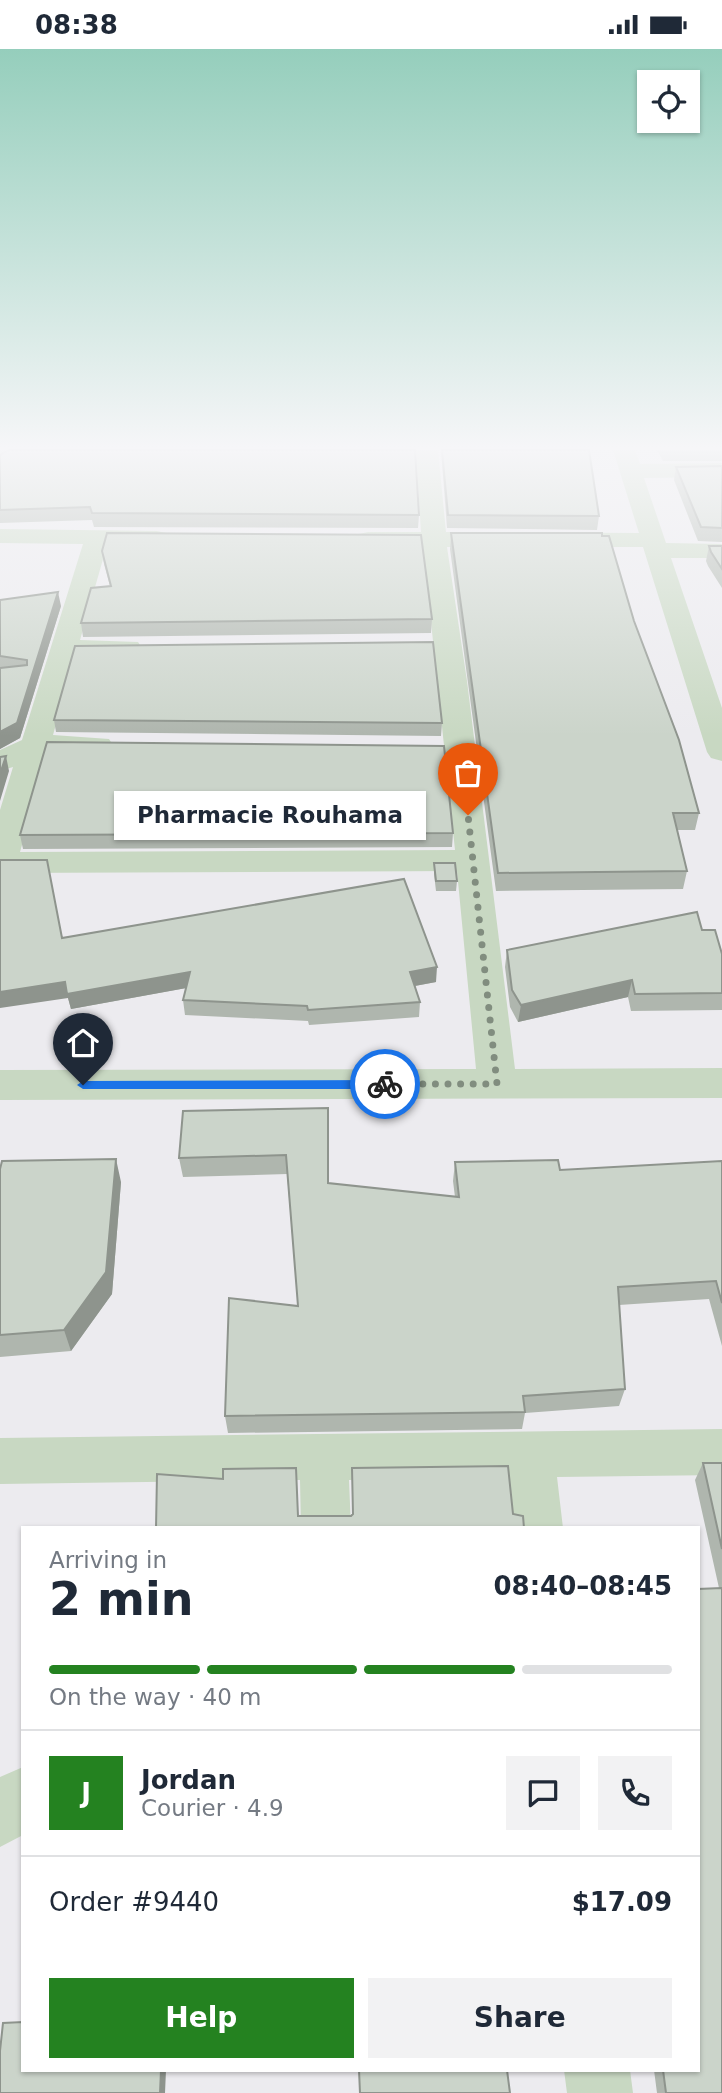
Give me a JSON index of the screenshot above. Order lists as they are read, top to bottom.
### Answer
{
  "places": ["Pharmacie Rouhama"],
  "page": {
    "status": "08:38",
    "bubble": "Pharmacie Rouhama",
    "heading": ["2 min", "Arriving in", "08:40–08:45"],
    "panel": [
      "Jordan",
      "Courier · 4.9",
      "Order #9440",
      "$17.09"
    ],
    "bar": "On the way · 40 m",
    "round": "J",
    "buttons": ["Help", "Share"]
  }
}
